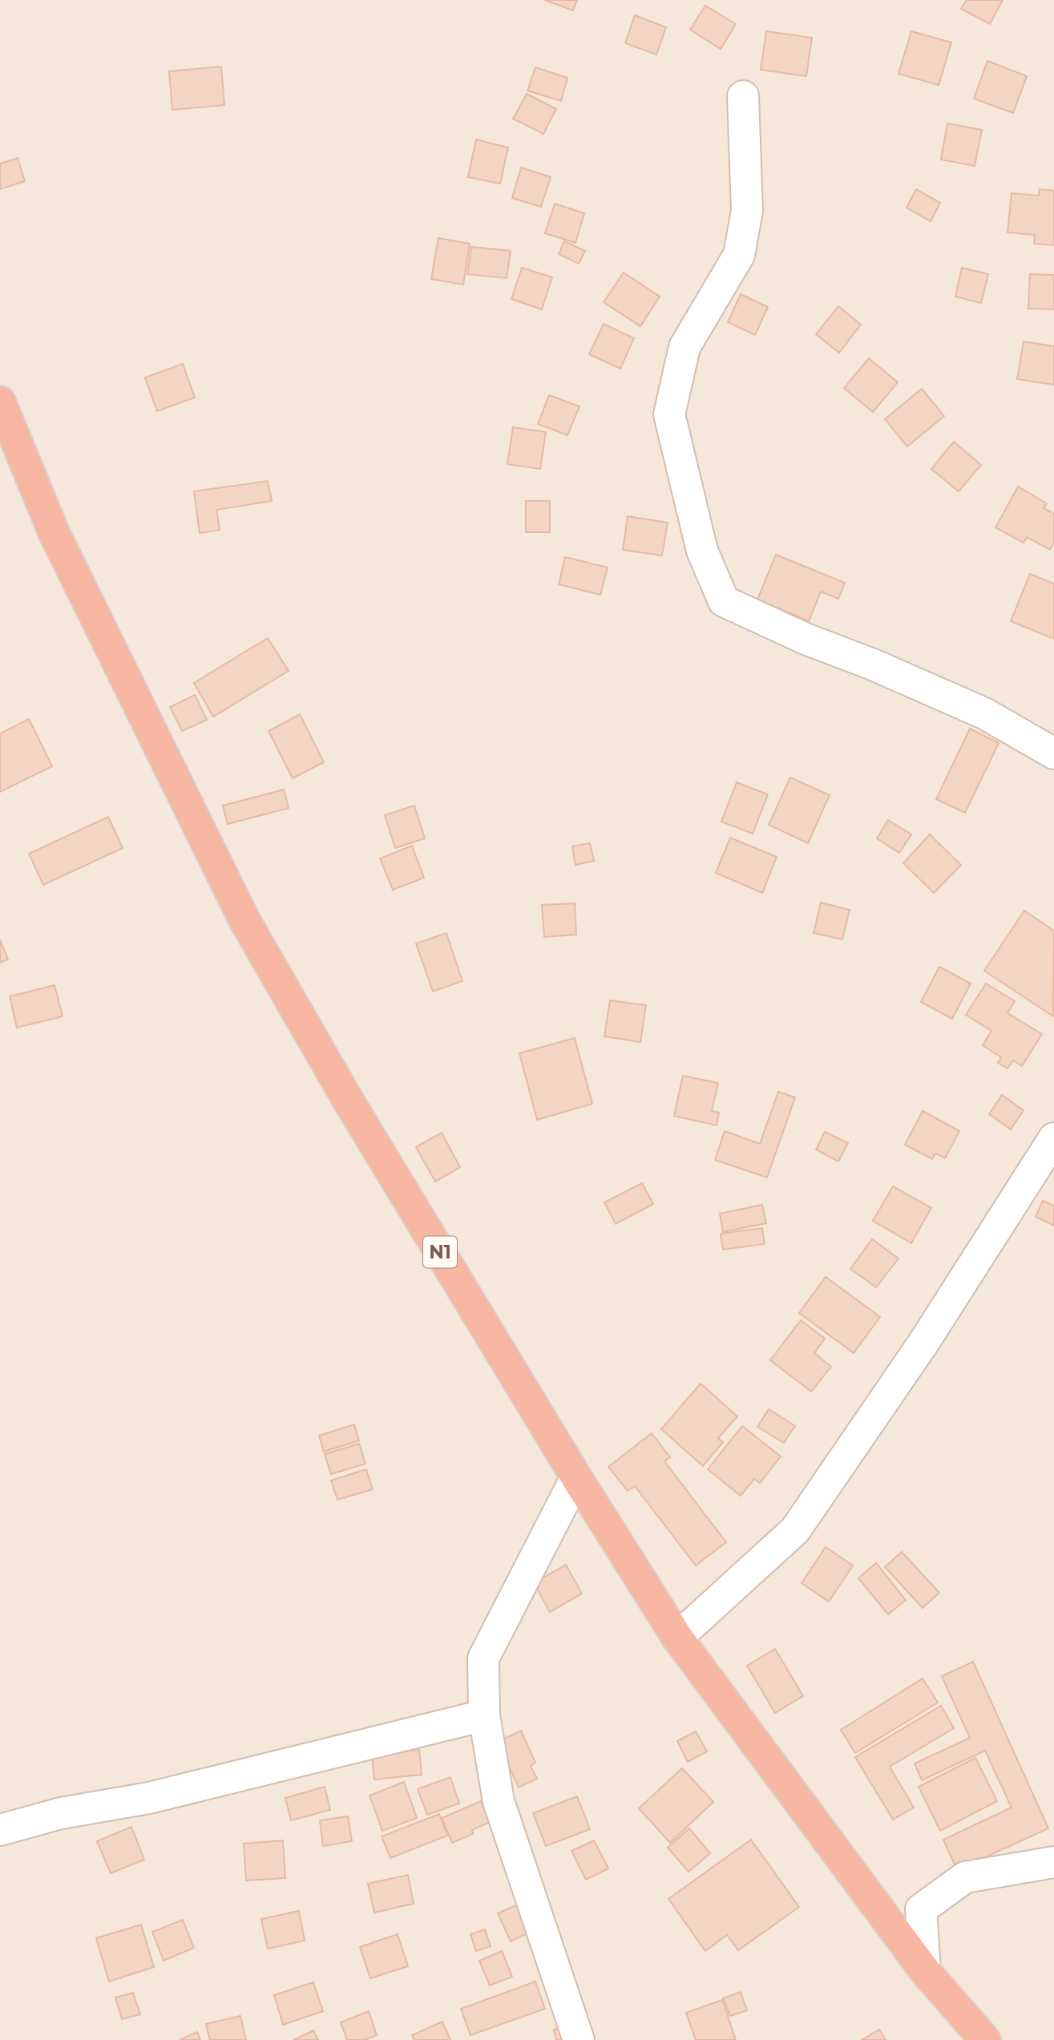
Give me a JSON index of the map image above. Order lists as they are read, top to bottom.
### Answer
{
  "streets": {
    "highway": ["N1"]
  }
}
